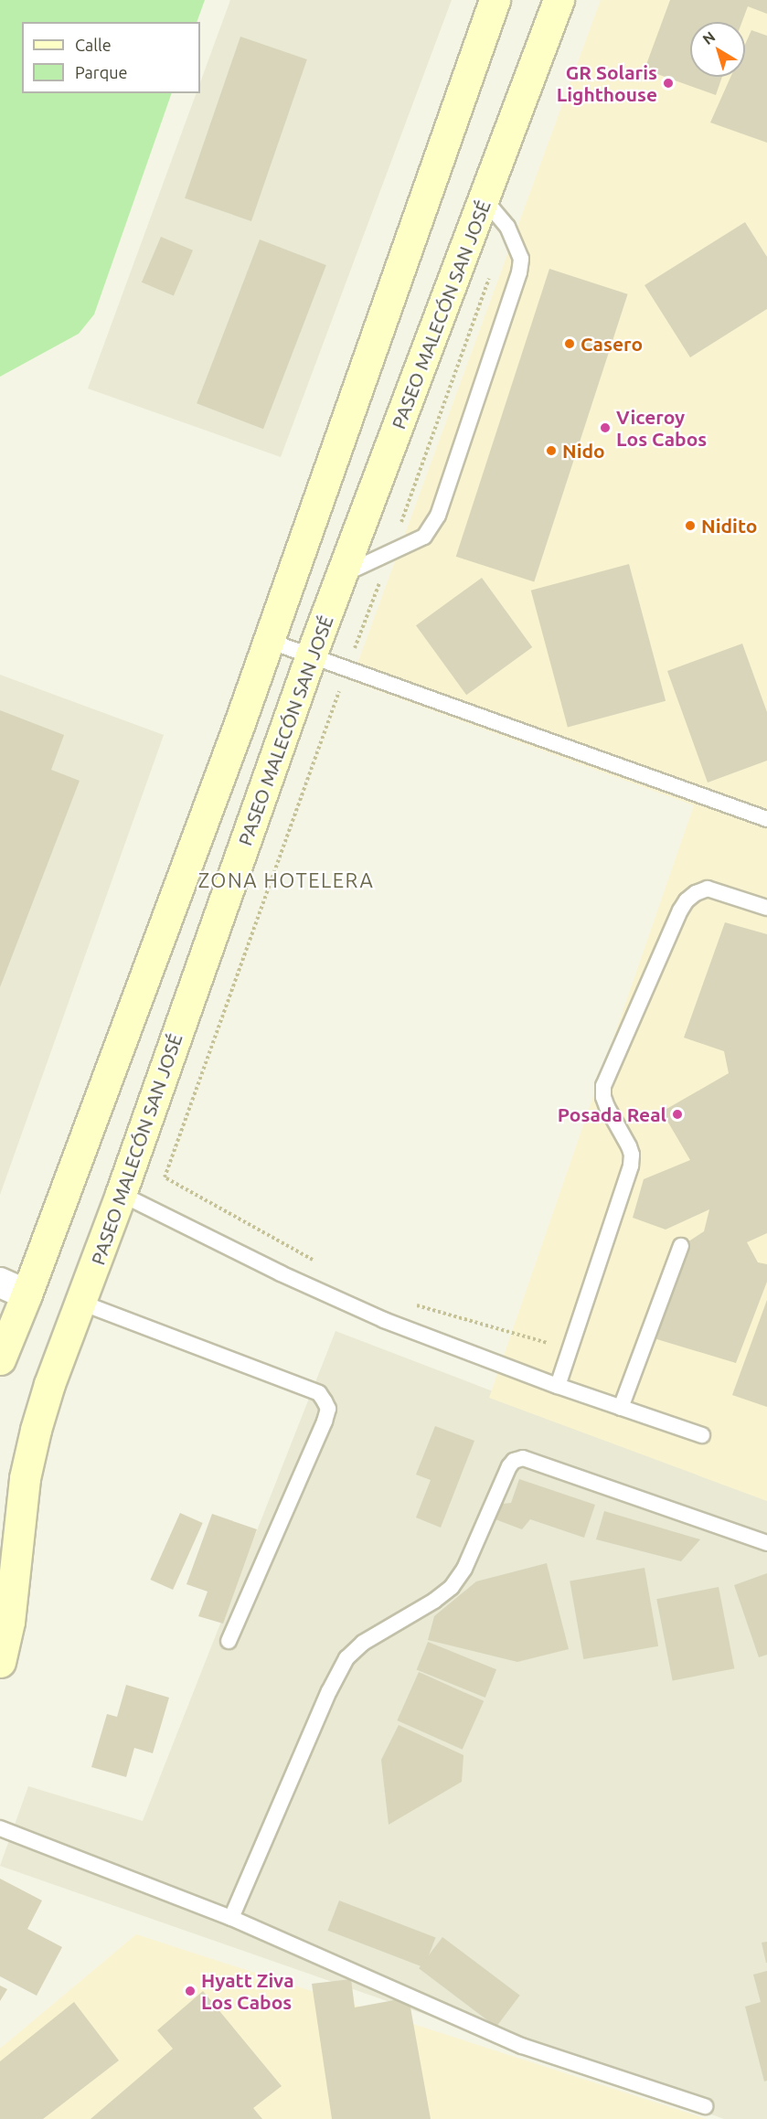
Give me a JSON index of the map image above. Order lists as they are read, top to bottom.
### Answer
{
  "streets": {
    "main road": ["PASEO MALECÓN SAN JOSÉ"]
  },
  "districts": ["ZONA HOTELERA"],
  "places": [
    "GR Solaris Lighthouse",
    "Casero",
    "Viceroy Los Cabos",
    "Nido",
    "Nidito",
    "Posada Real",
    "Hyatt Ziva Los Cabos"
  ],
  "legend": ["Calle", "Parque"],
  "north": "top left"
}
